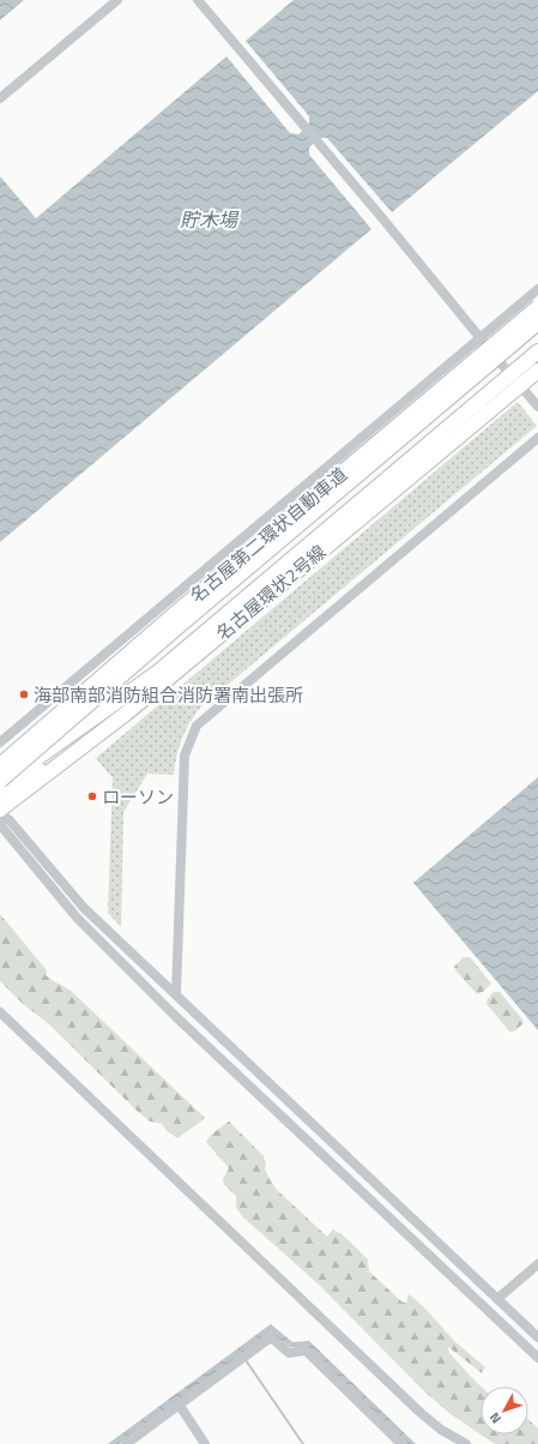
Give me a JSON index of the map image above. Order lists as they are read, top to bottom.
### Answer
{
  "streets": {
    "highway": ["名古屋第二環状自動車道", "名古屋環状2号線"]
  },
  "water": ["貯木場"],
  "places": ["海部南部消防組合消防署南出張所", "ローソン"],
  "north": "bottom left"
}
